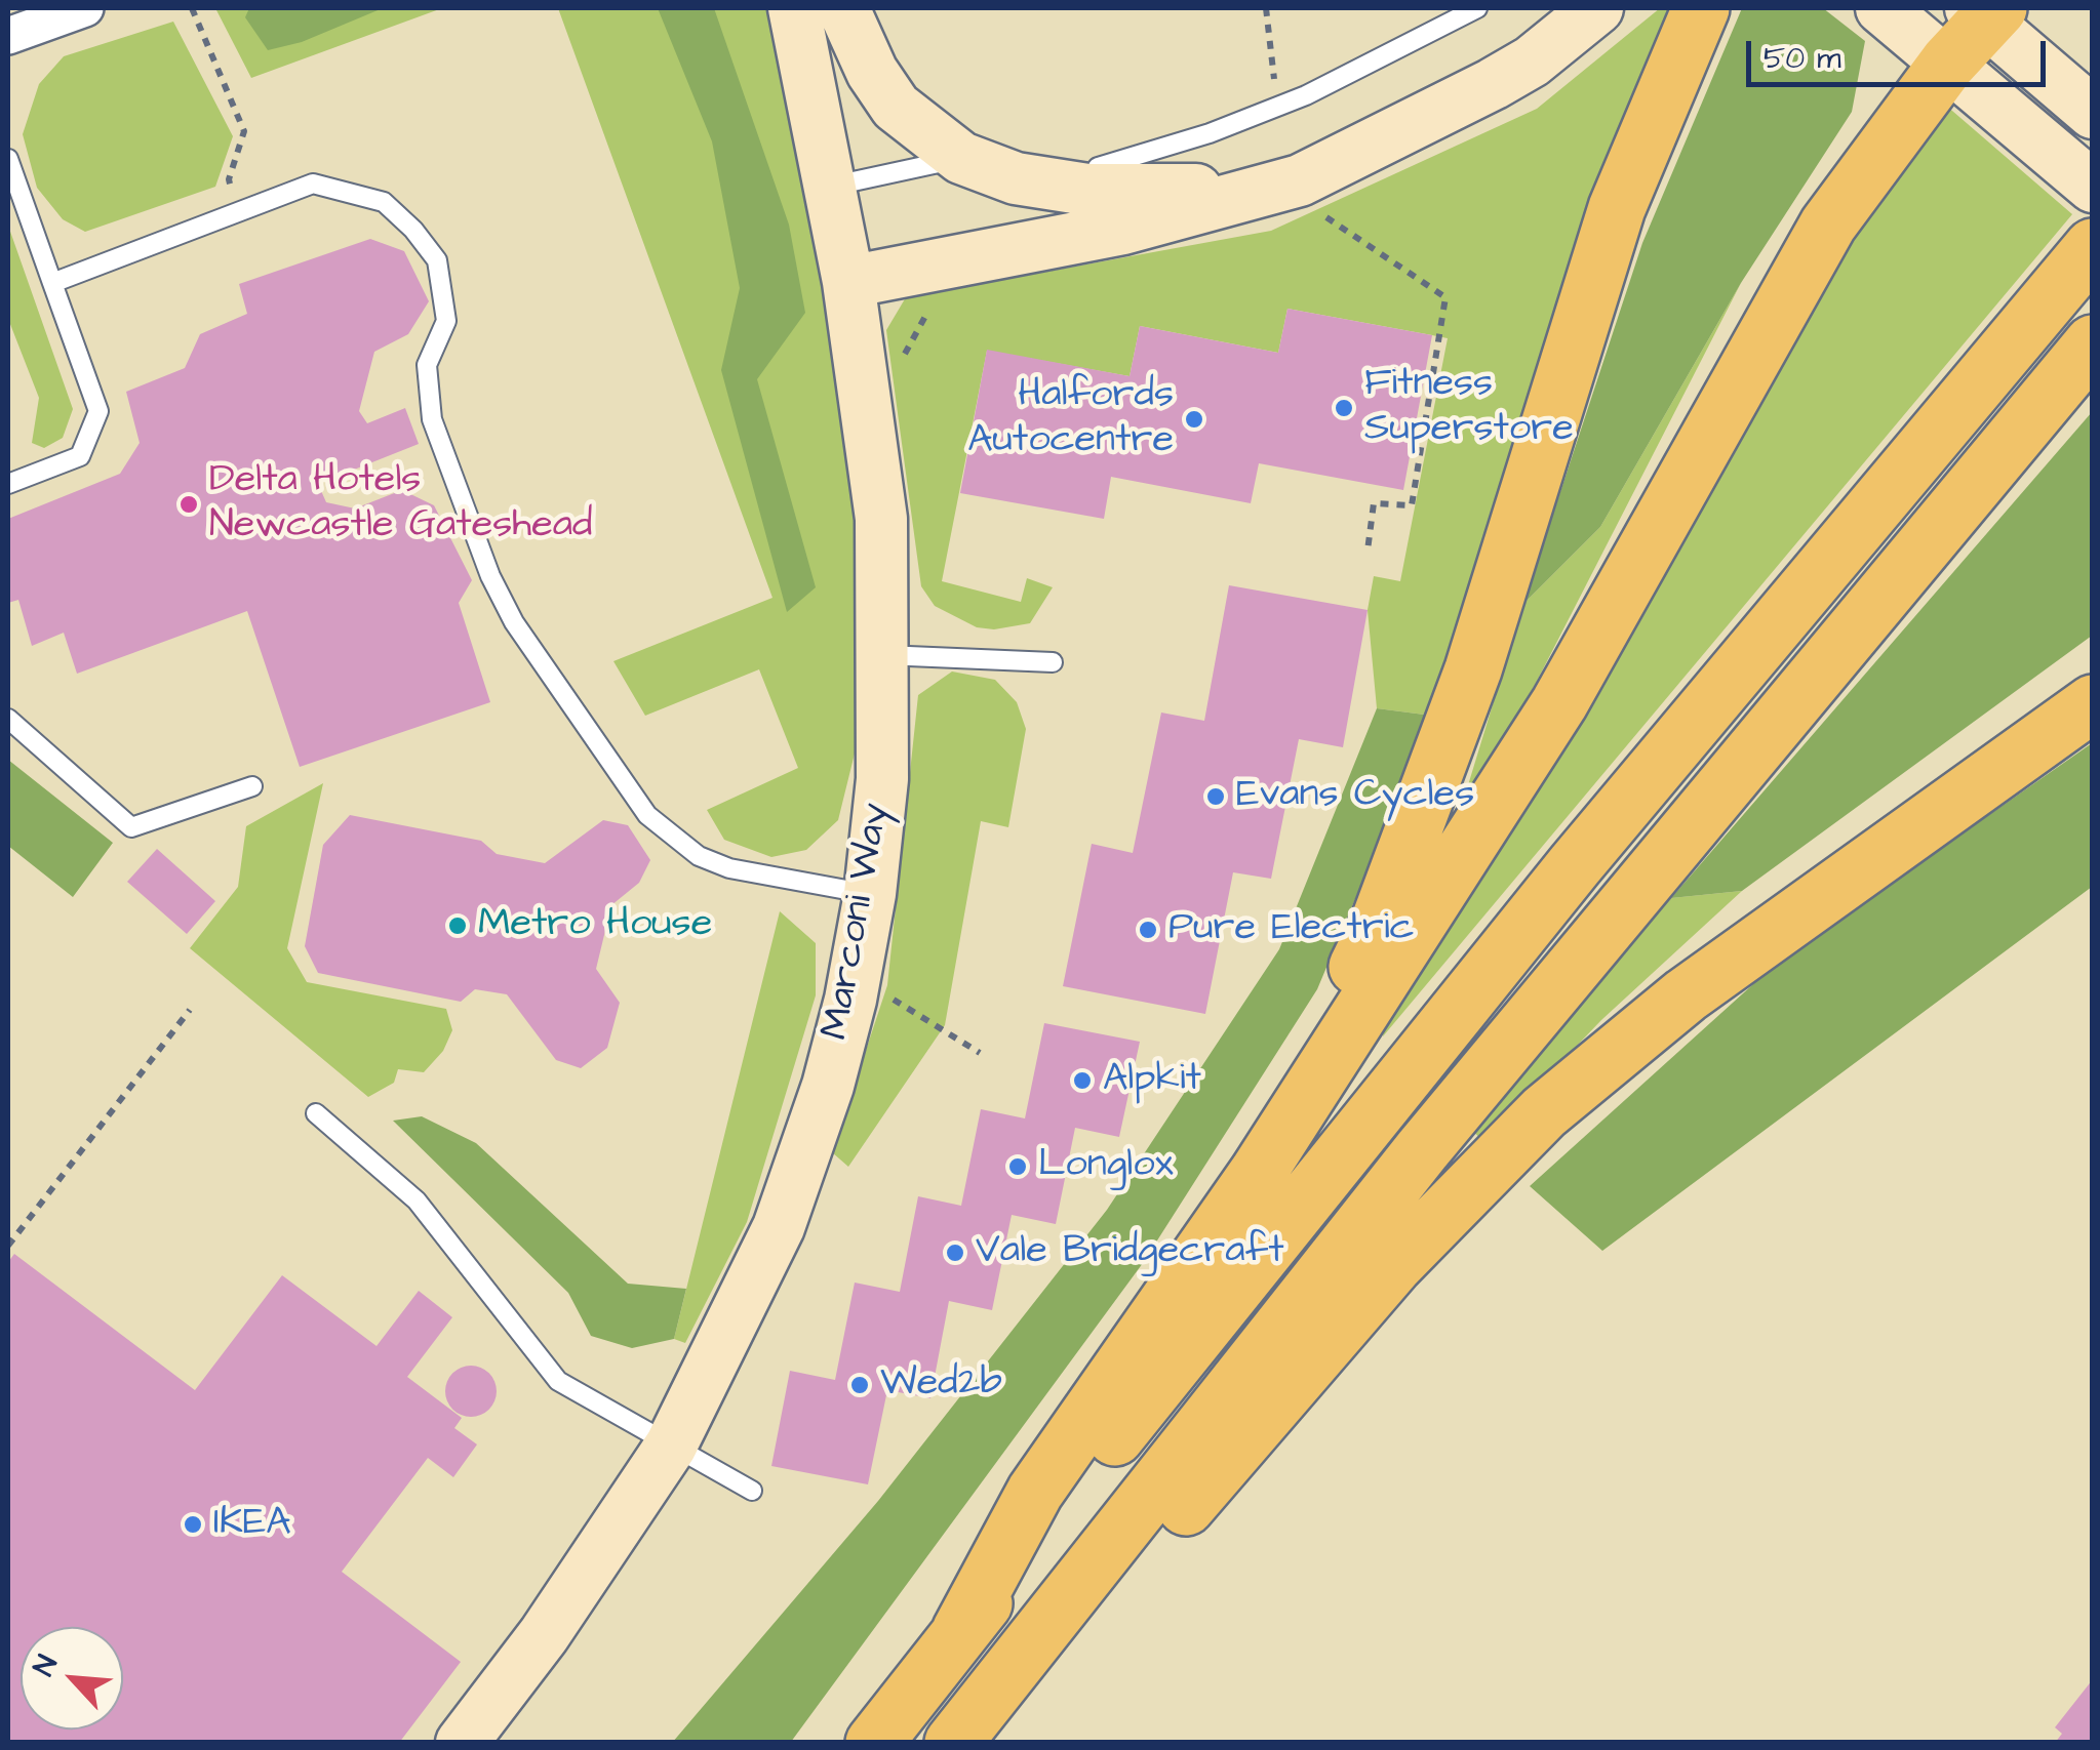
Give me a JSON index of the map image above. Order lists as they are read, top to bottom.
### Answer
{
  "streets": {
    "street": ["Marconi Way"]
  },
  "places": [
    "Fitness Superstore",
    "Halfords Autocentre",
    "Delta Hotels Newcastle Gateshead",
    "Evans Cycles",
    "Metro House",
    "Pure Electric",
    "Alpkit",
    "Longlox",
    "Vale Bridgecraft",
    "Wed2b",
    "IKEA"
  ],
  "scale_bar": "50 m",
  "north": "top left"
}
